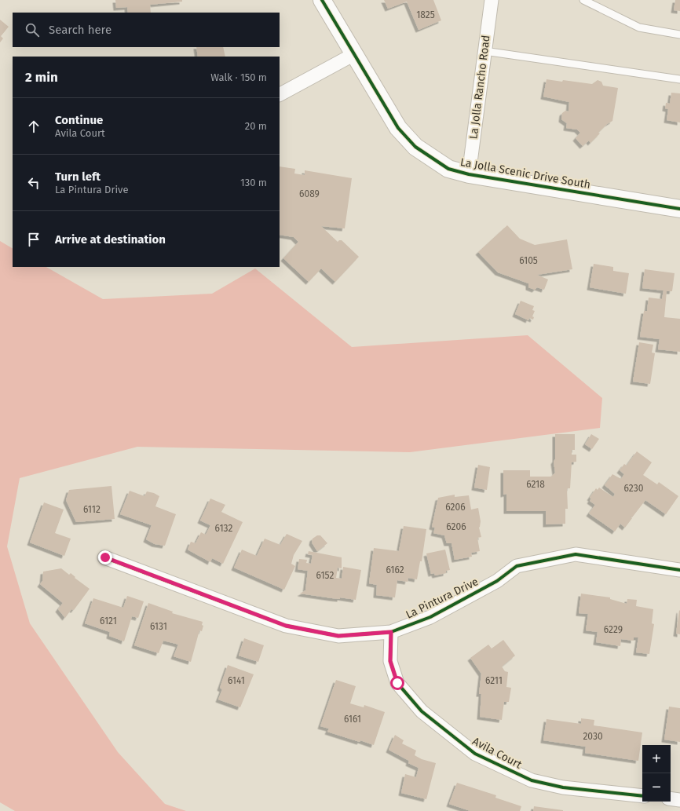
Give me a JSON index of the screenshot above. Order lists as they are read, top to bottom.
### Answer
{
  "streets": {
    "street": [
      "La Jolla Rancho Road",
      "La Jolla Scenic Drive South",
      "La Pintura Drive",
      "Avila Court"
    ]
  },
  "crossings": [
    ["La Jolla Rancho Road", "La Jolla Scenic Drive South"],
    ["La Pintura Drive", "Avila Court"]
  ],
  "house_numbers": [
    "1825",
    "6089",
    "6105",
    "6218",
    "6230",
    "6206",
    "6112",
    "6206",
    "6132",
    "6162",
    "6152",
    "6121",
    "6131",
    "6229",
    "6141",
    "6211",
    "6161",
    "2030"
  ],
  "page": {
    "search": "Search here",
    "heading": ["2 min", "Walk · 150 m"],
    "list": [
      ["Continue", "Avila Court", "20 m"],
      ["Turn left", "La Pintura Drive", "130 m"],
      "Arrive at destination"
    ],
    "map_buttons": ["+", "−"]
  }
}
